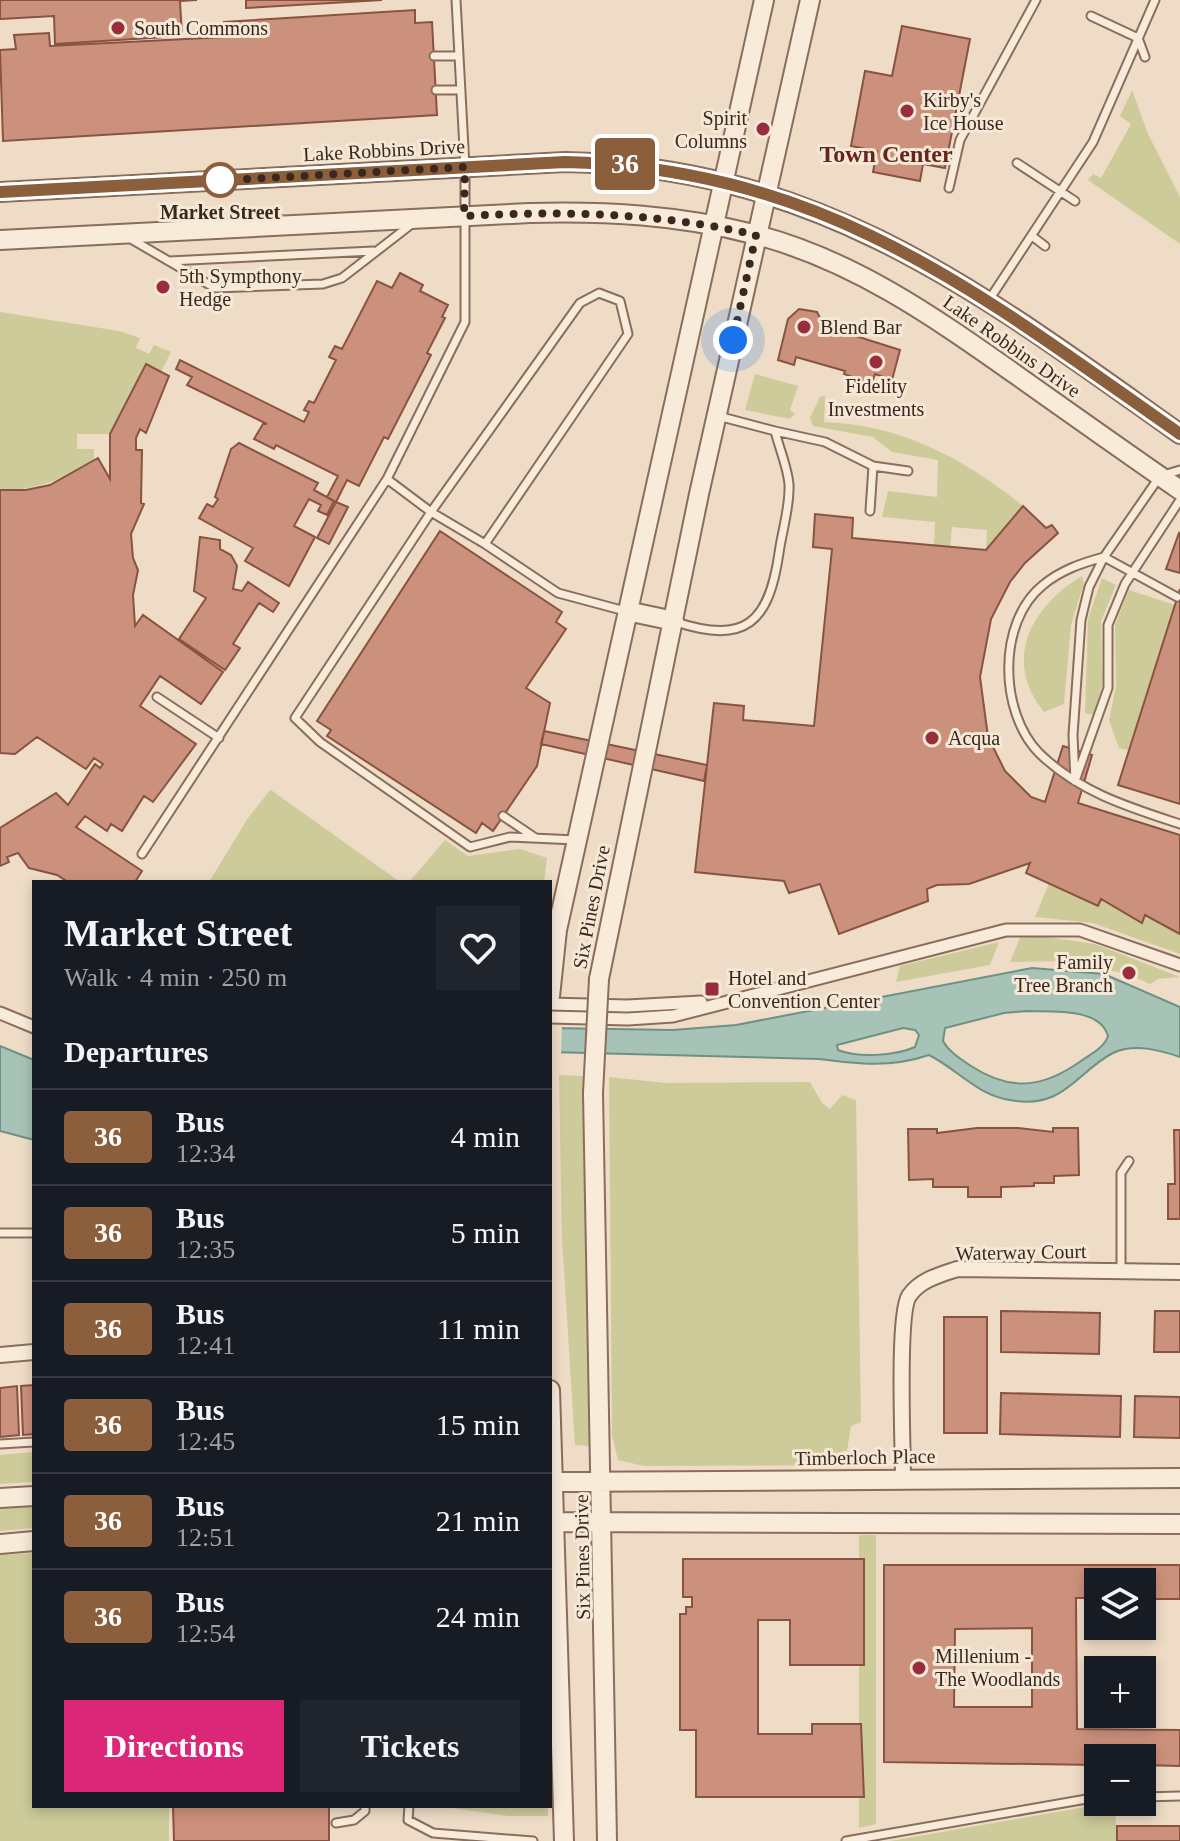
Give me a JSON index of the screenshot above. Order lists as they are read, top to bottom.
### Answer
{
  "streets": {
    "street": [
      "Lake Robbins Drive",
      "Six Pines Drive",
      "Waterway Court",
      "Timberloch Place"
    ]
  },
  "crossings": [
    ["Lake Robbins Drive", "Six Pines Drive"],
    ["Six Pines Drive", "Timberloch Place"],
    ["Waterway Court", "Timberloch Place"]
  ],
  "districts": ["Town Center"],
  "places": {
    "other": [
      "South Commons",
      "Kirby's Ice House",
      "Spirit Columns",
      "Market Street",
      "5th Sympthony Hedge",
      "Blend Bar",
      "Fidelity Investments",
      "Acqua",
      "Family Tree Branch",
      "Millenium - The Woodlands"
    ],
    "transit": ["Hotel and Convention Center"]
  },
  "lines": ["bus line 36"],
  "page": {
    "on_map": "36",
    "heading": [
      ["Market Street", "Walk · 4 min · 250 m"],
      "Departures"
    ],
    "list": [
      {
        "mark": "36",
        "name": "Bus",
        "note": "12:34",
        "value": "4 min"
      },
      {
        "mark": "36",
        "name": "Bus",
        "note": "12:35",
        "value": "5 min"
      },
      {
        "mark": "36",
        "name": "Bus",
        "note": "12:41",
        "value": "11 min"
      },
      {
        "mark": "36",
        "name": "Bus",
        "note": "12:45",
        "value": "15 min"
      },
      {
        "mark": "36",
        "name": "Bus",
        "note": "12:51",
        "value": "21 min"
      },
      {
        "mark": "36",
        "name": "Bus",
        "note": "12:54",
        "value": "24 min"
      }
    ],
    "map_buttons": ["+", "−"],
    "buttons": ["Directions", "Tickets"]
  }
}
